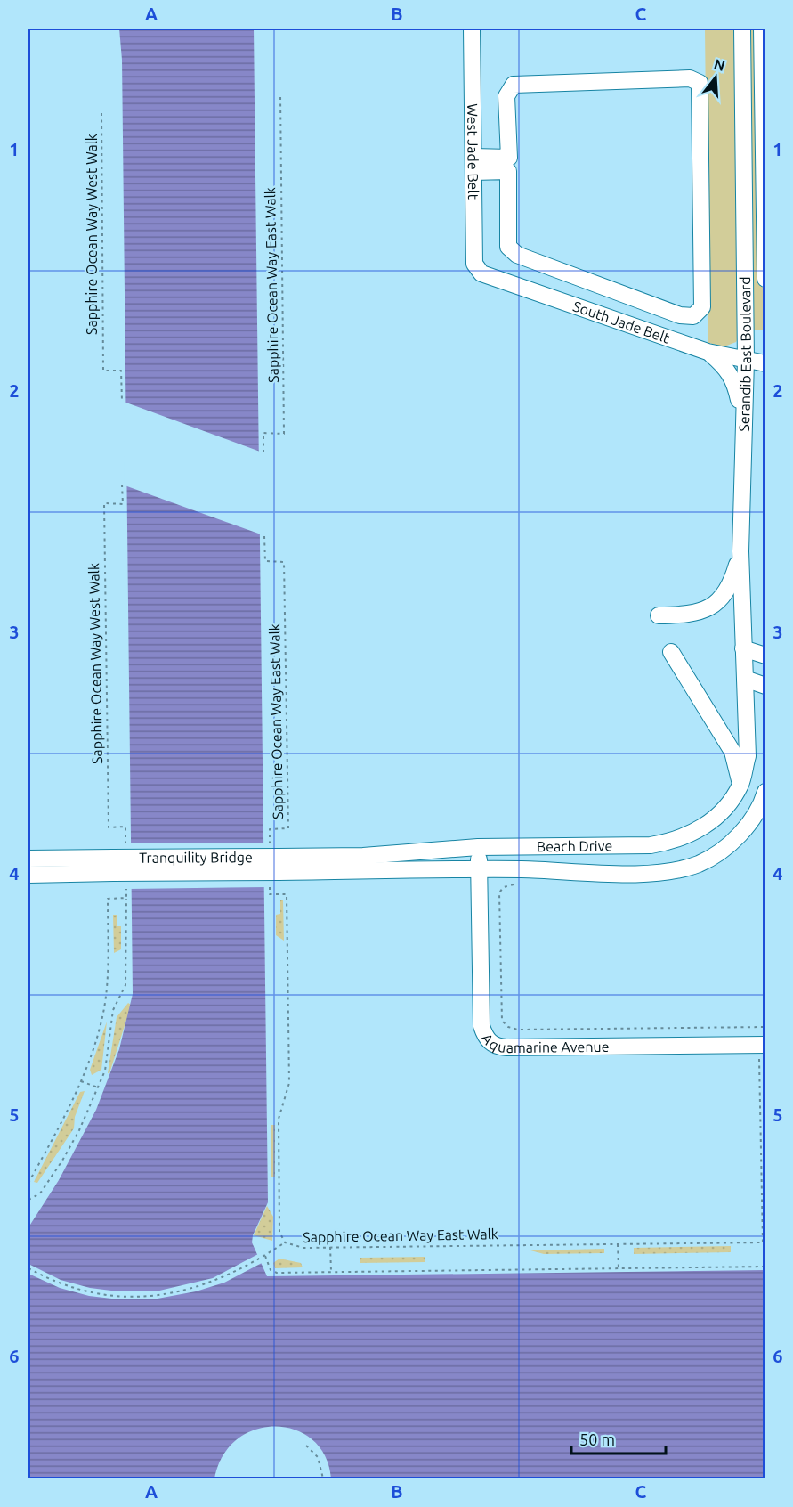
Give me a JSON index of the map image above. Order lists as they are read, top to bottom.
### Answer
{
  "streets": {
    "street": [
      "West Jade Belt",
      "South Jade Belt",
      "Serandib East Boulevard",
      "Beach Drive",
      "Tranquility Bridge",
      "Aquamarine Avenue"
    ],
    "path": ["Sapphire Ocean Way West Walk", "Sapphire Ocean Way East Walk"]
  },
  "crossings": [
    ["West Jade Belt", "South Jade Belt"],
    ["South Jade Belt", "Serandib East Boulevard"],
    ["Serandib East Boulevard", "Beach Drive"],
    ["Beach Drive", "Tranquility Bridge"],
    ["Beach Drive", "Aquamarine Avenue"]
  ],
  "scale_bar": "50 m",
  "north": "top",
  "grid": {
    "columns": ["A", "B", "C"],
    "rows": [
      "1",
      "2",
      "3",
      "4",
      "5",
      "6"
    ]
  }
}
